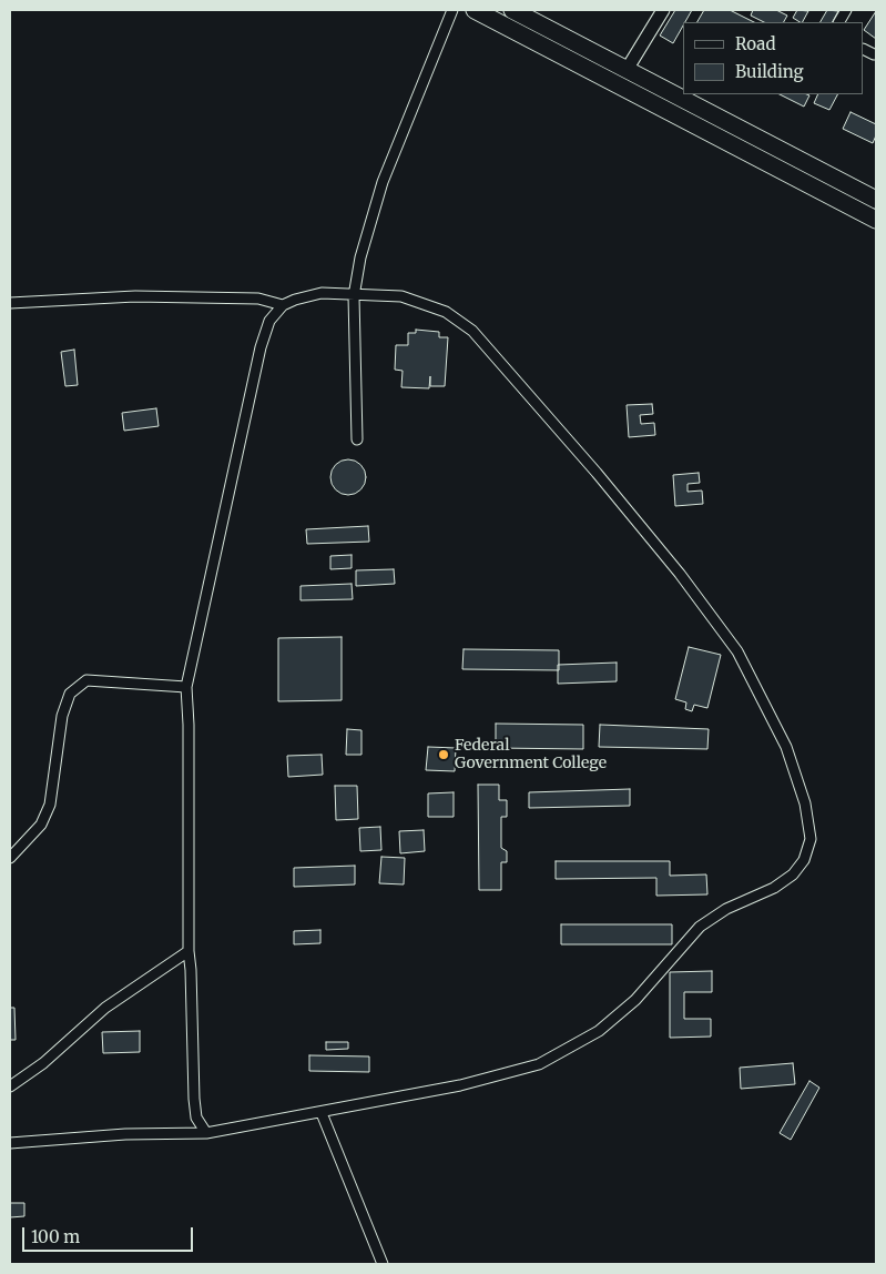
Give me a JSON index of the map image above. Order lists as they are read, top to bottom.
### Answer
{
  "places": ["Federal Government College"],
  "legend": ["Road", "Building"],
  "scale_bar": "100 m"
}
